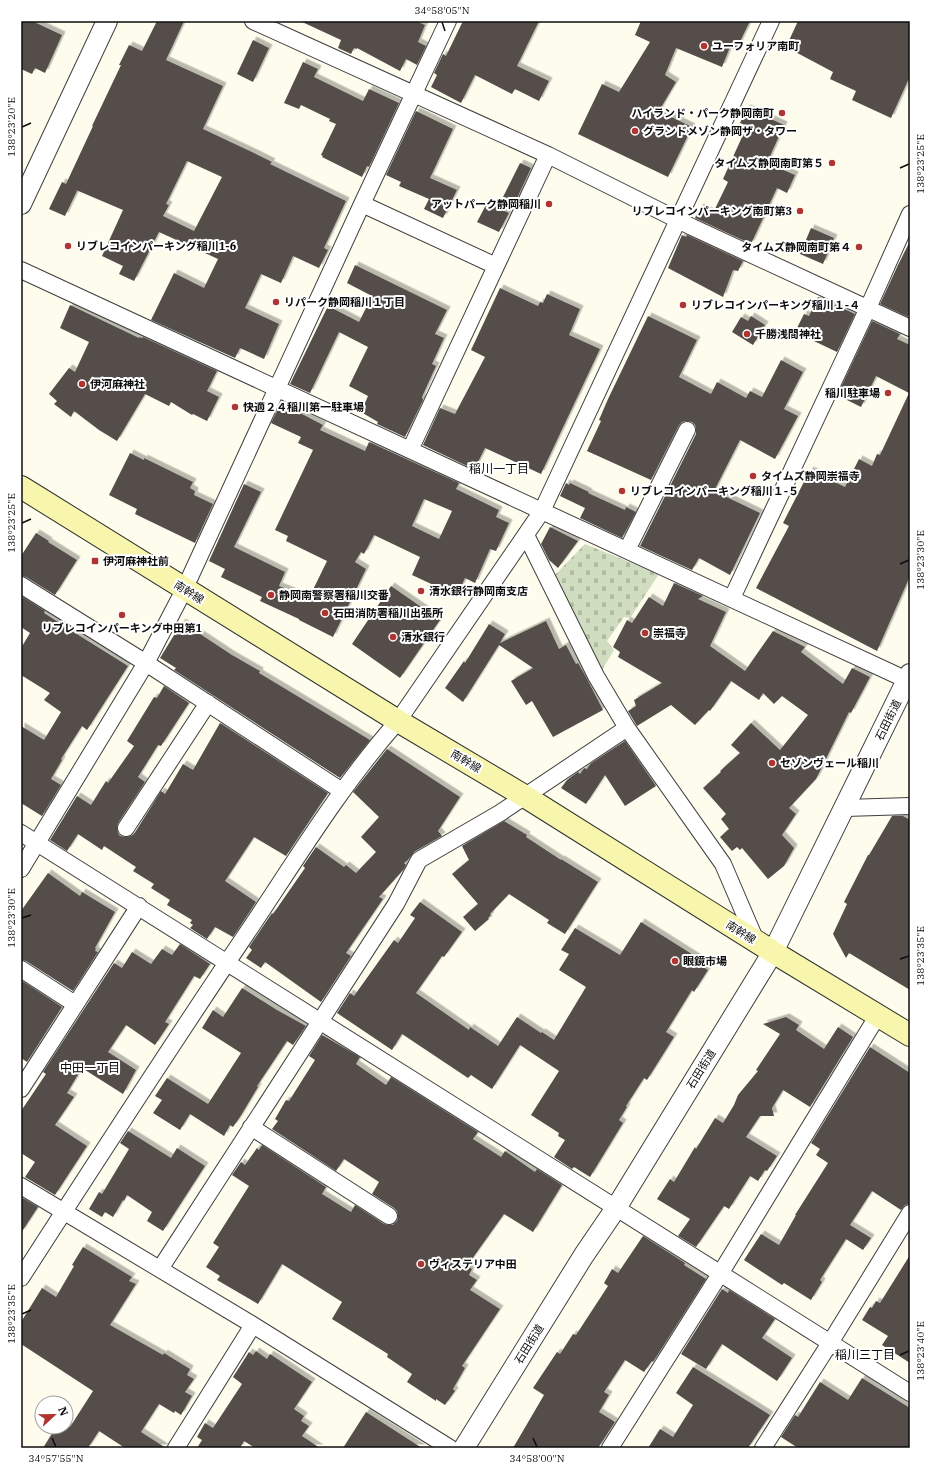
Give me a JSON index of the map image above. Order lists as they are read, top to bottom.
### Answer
{
  "streets": {
    "main road": ["南幹線"],
    "street": ["石田街道"]
  },
  "crossings": [
    ["南幹線", "石田街道"]
  ],
  "districts": ["稲川一丁目", "中田一丁目", "稲川三丁目"],
  "places": {
    "other": [
      "ユーフォリア南町",
      "ハイランド・パーク静岡南町",
      "グランドメゾン静岡ザ・タワー",
      "タイムズ静岡南町第５",
      "アットパーク静岡稲川",
      "リブレコインパーキング南町第3",
      "リブレコインパーキング稲川1-6",
      "タイムズ静岡南町第４",
      "リパーク静岡稲川１丁目",
      "リブレコインパーキング稲川１-４",
      "千勝浅間神社",
      "伊河麻神社",
      "稲川駐車場",
      "快適２４稲川第一駐車場",
      "タイムズ静岡崇福寺",
      "リブレコインパーキング稲川１-５",
      "清水銀行静岡南支店",
      "静岡南警察署稲川交番",
      "石田消防署稲川出張所",
      "リブレコインパーキング中田第1",
      "崇福寺",
      "清水銀行",
      "セゾンヴェール稲川",
      "眼鏡市場",
      "ヴィステリア中田"
    ],
    "transit": ["伊河麻神社前"]
  },
  "north": "right",
  "coordinates": [
    "34°58'05\"N",
    "138°23'20\"E",
    "138°23'25\"E",
    "138°23'30\"E",
    "138°23'35\"E",
    "138°23'40\"E",
    "34°57'55\"N",
    "34°58'00\"N"
  ]
}
